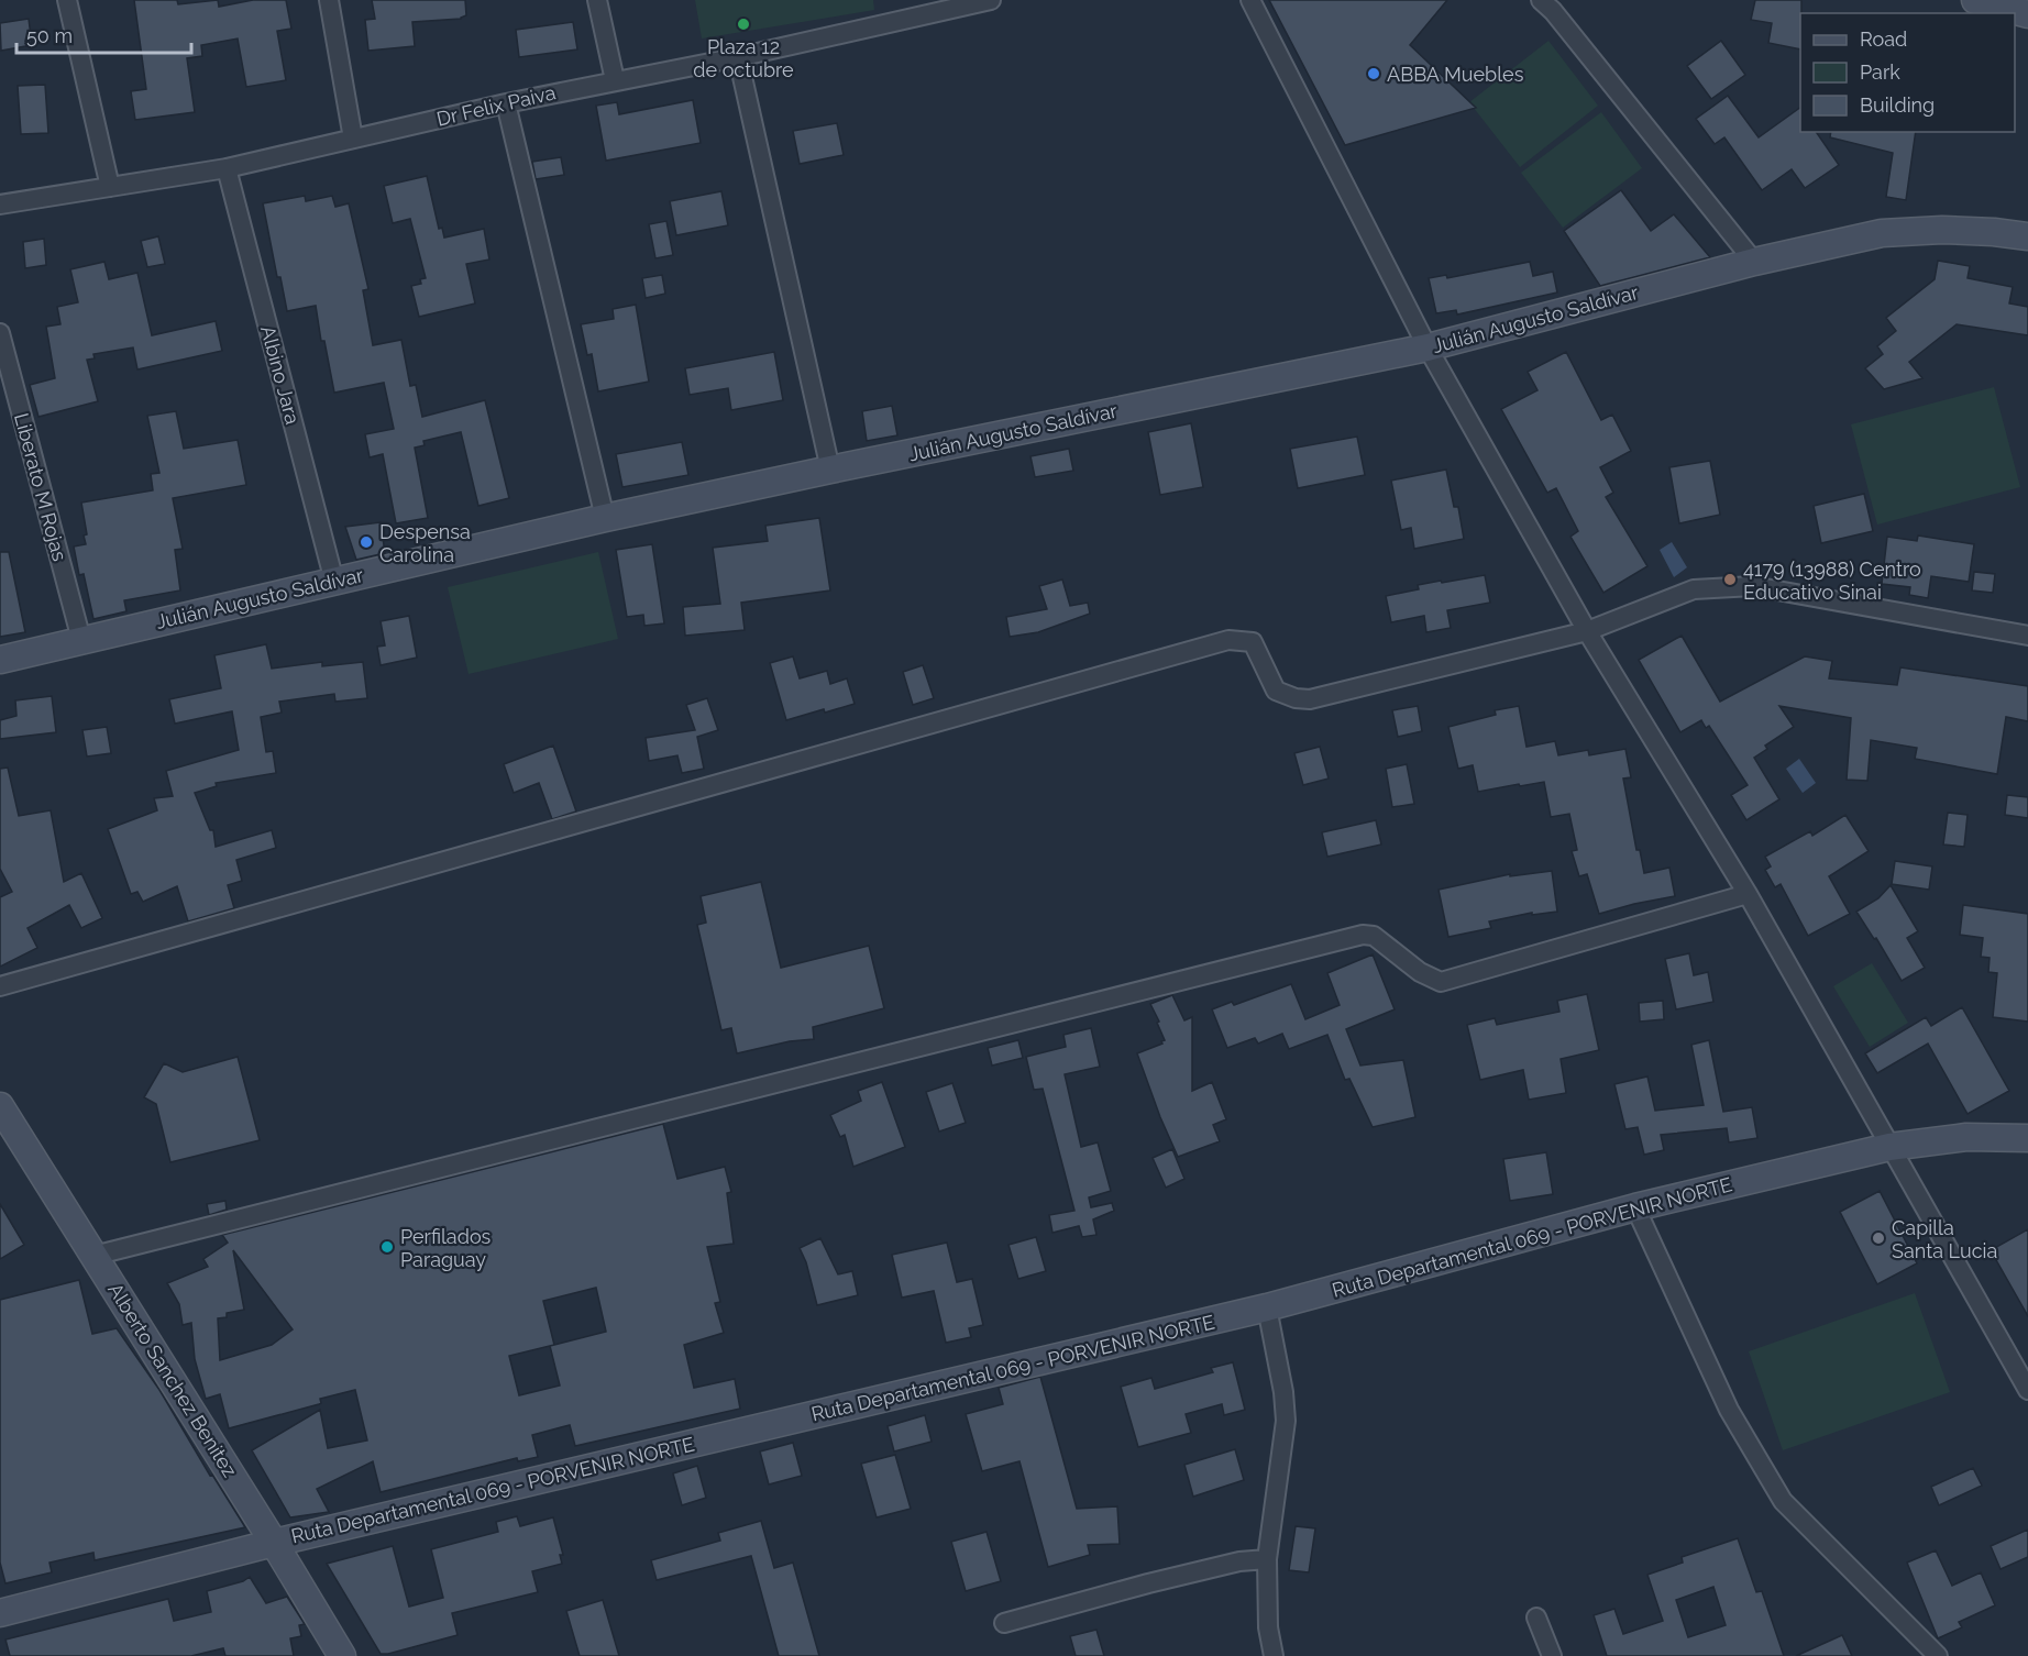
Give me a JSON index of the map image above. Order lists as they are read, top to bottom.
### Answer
{
  "streets": {
    "street": [
      "Dr Felix Paiva",
      "Julián Augusto Saldívar",
      "Albino Jara",
      "Liberato M Rojas",
      "Ruta Departamental 069 - PORVENIR NORTE",
      "Alberto Sanchez Benitez"
    ]
  },
  "crossings": [
    ["Dr Felix Paiva", "Albino Jara"],
    ["Julián Augusto Saldívar", "Albino Jara"],
    ["Julián Augusto Saldívar", "Liberato M Rojas"],
    ["Ruta Departamental 069 - PORVENIR NORTE", "Alberto Sanchez Benitez"]
  ],
  "places": [
    "Plaza 12 de octubre",
    "ABBA Muebles",
    "Despensa Carolina",
    "4179 (13988) Centro Educativo Sinai",
    "Capilla Santa Lucia",
    "Perfilados Paraguay"
  ],
  "legend": ["Road", "Park", "Building"],
  "scale_bar": "50 m"
}
